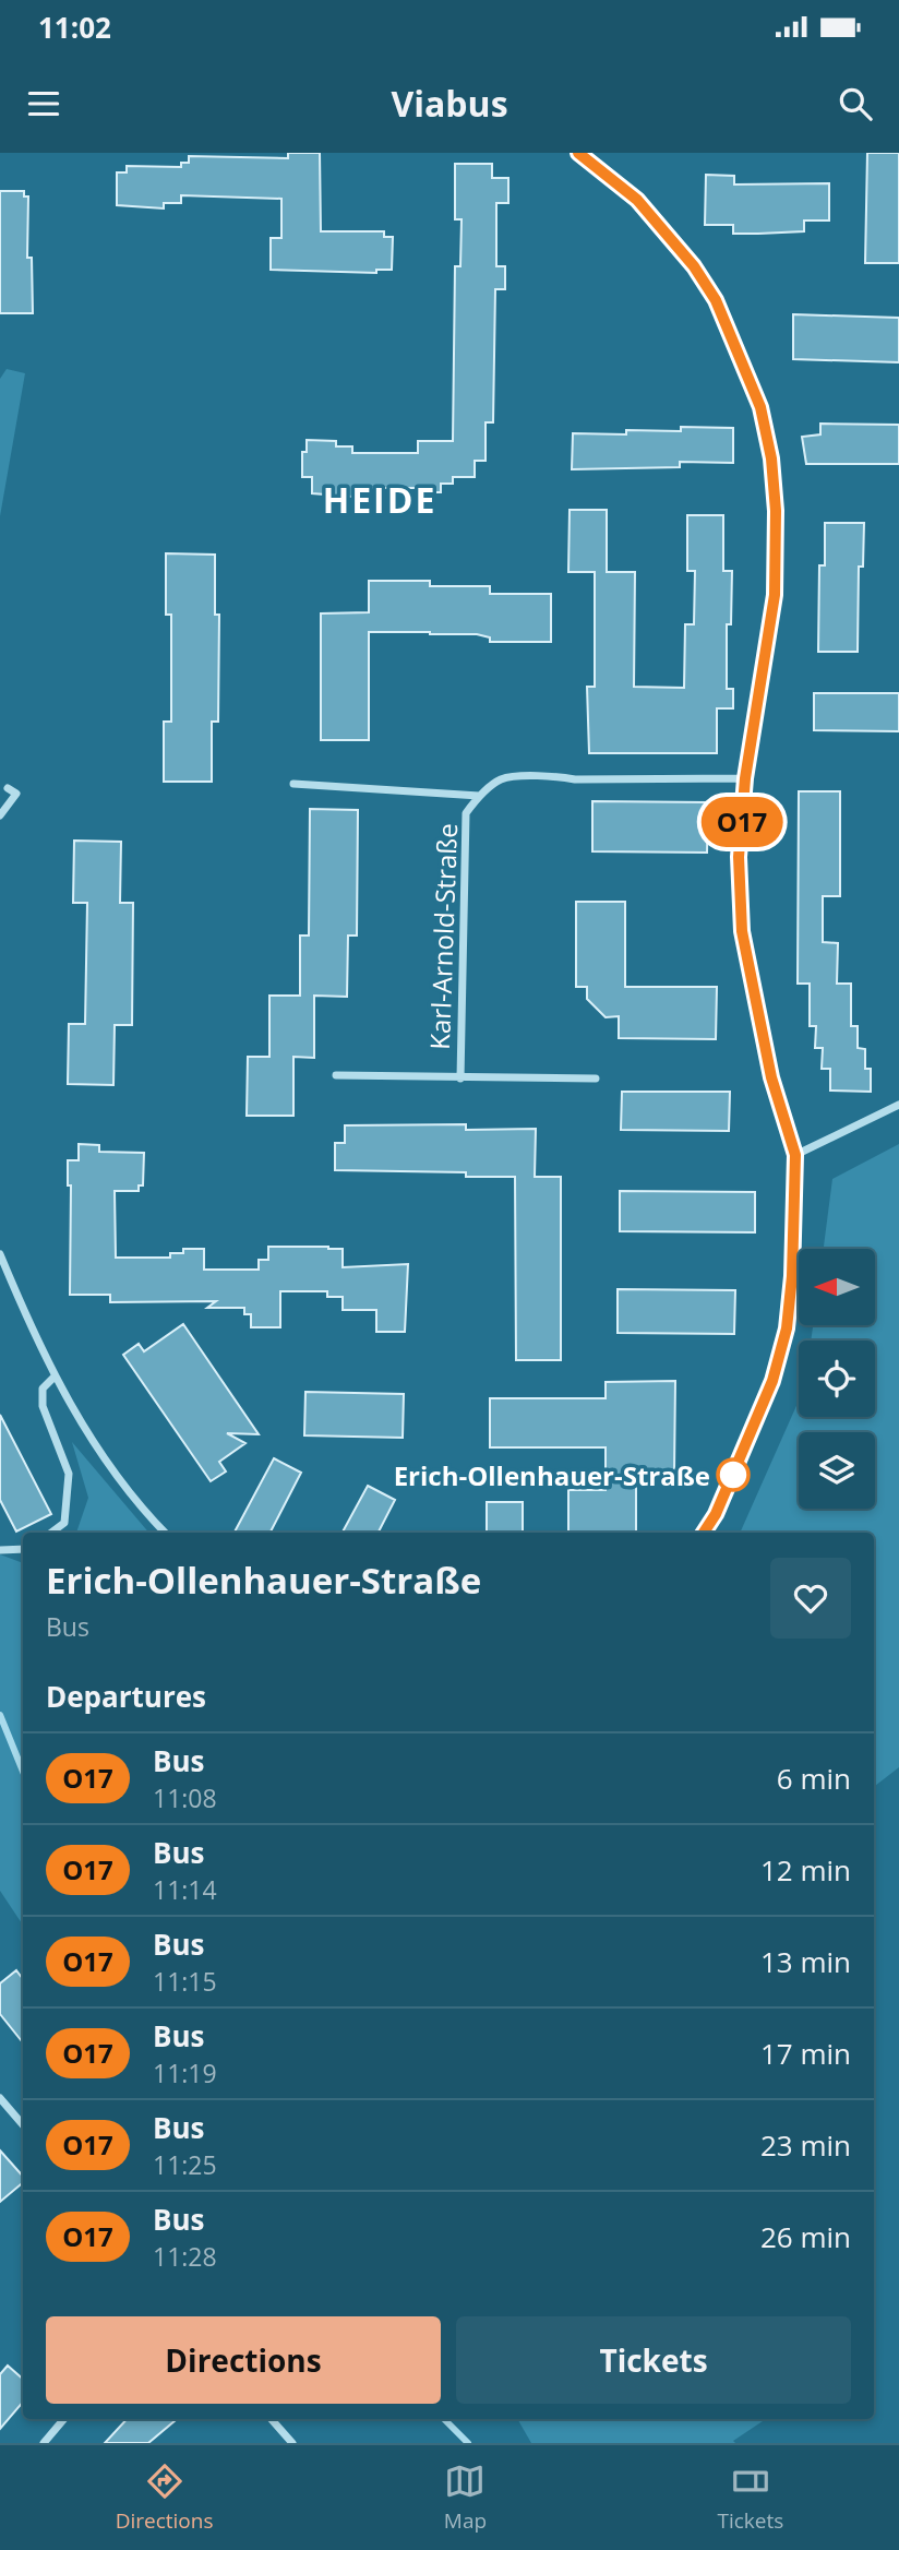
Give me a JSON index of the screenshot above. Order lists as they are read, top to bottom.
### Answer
{
  "streets": {
    "street": ["Karl-Arnold-Straße"]
  },
  "districts": ["HEIDE"],
  "places": ["Erich-Ollenhauer-Straße"],
  "lines": ["bus line O17"],
  "north": "left",
  "page": {
    "status": "11:02",
    "header": "Viabus",
    "on_map": "O17",
    "heading": [
      ["Erich-Ollenhauer-Straße", "Bus"],
      "Departures"
    ],
    "list": [
      {
        "mark": "O17",
        "name": "Bus",
        "note": "11:08",
        "value": "6 min"
      },
      {
        "mark": "O17",
        "name": "Bus",
        "note": "11:14",
        "value": "12 min"
      },
      {
        "mark": "O17",
        "name": "Bus",
        "note": "11:15",
        "value": "13 min"
      },
      {
        "mark": "O17",
        "name": "Bus",
        "note": "11:19",
        "value": "17 min"
      },
      {
        "mark": "O17",
        "name": "Bus",
        "note": "11:25",
        "value": "23 min"
      },
      {
        "mark": "O17",
        "name": "Bus",
        "note": "11:28",
        "value": "26 min"
      }
    ],
    "buttons": ["Directions", "Tickets"],
    "tabs": ["Directions", "Map", "Tickets"]
  }
}
